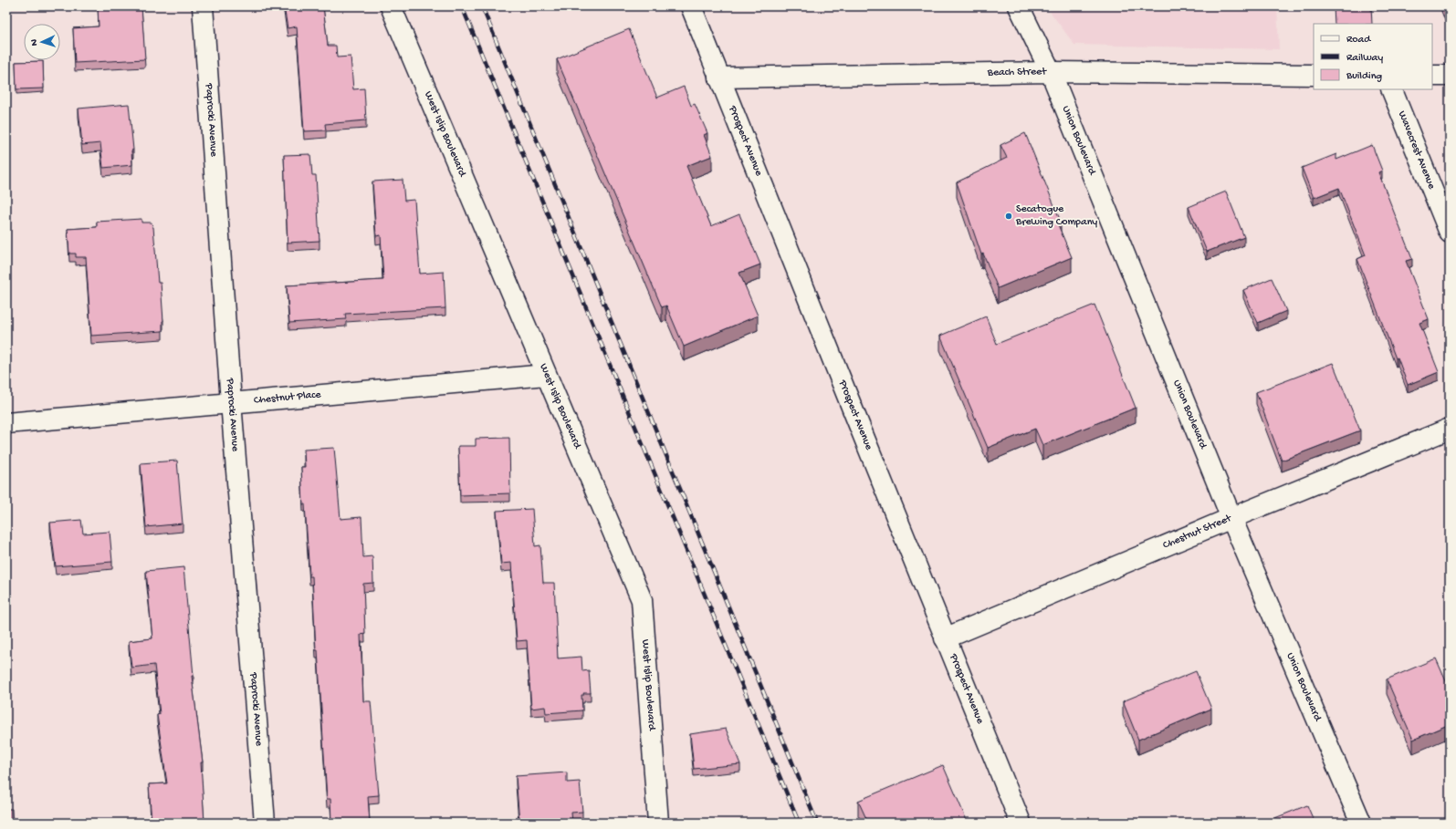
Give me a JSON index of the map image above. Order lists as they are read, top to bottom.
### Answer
{
  "streets": {
    "street": [
      "Beach Street",
      "Paprocki Avenue",
      "West Islip Boulevard",
      "Prospect Avenue",
      "Union Boulevard",
      "Wavecrest Avenue",
      "Chestnut Place",
      "Chestnut Street"
    ]
  },
  "crossings": [
    ["Beach Street", "Prospect Avenue"],
    ["Beach Street", "Union Boulevard"],
    ["Paprocki Avenue", "Chestnut Place"],
    ["West Islip Boulevard", "Chestnut Place"],
    ["Prospect Avenue", "Chestnut Street"],
    ["Union Boulevard", "Chestnut Street"]
  ],
  "places": ["Secatogue Brewing Company"],
  "legend": ["Road", "Railway", "Building"],
  "north": "left"
}
